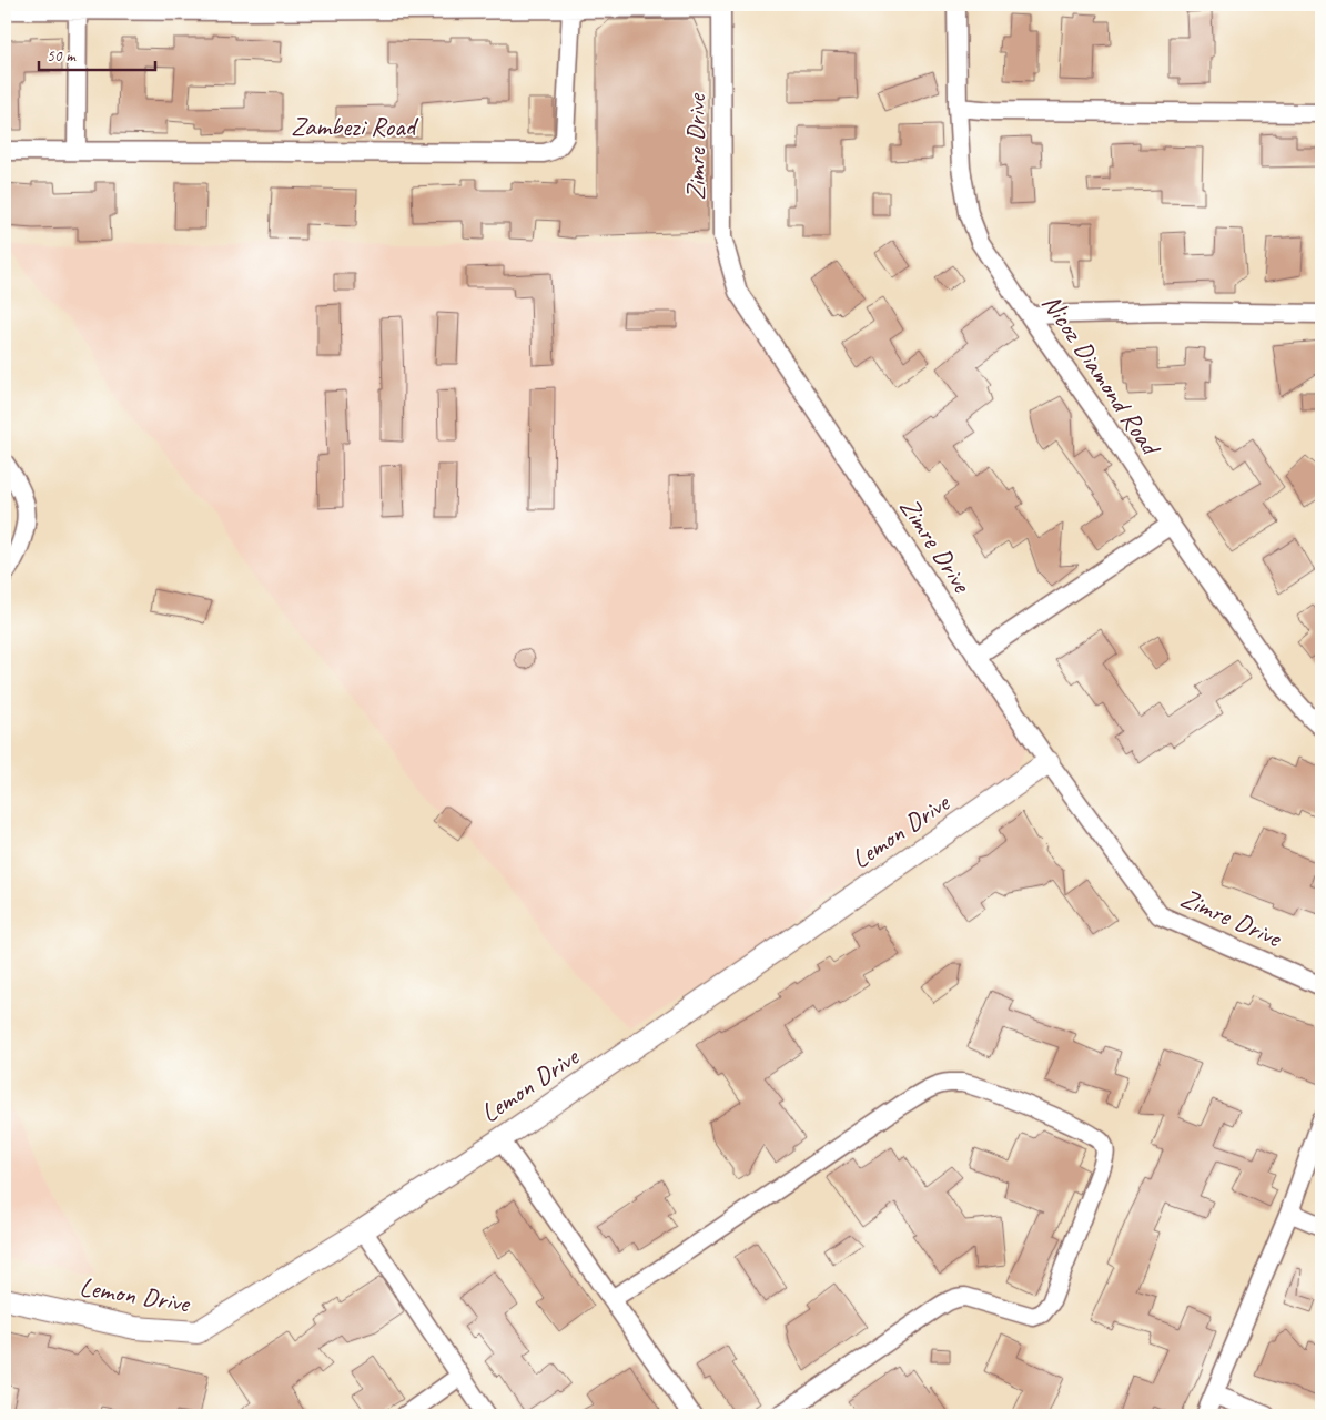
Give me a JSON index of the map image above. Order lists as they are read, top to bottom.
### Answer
{
  "streets": {
    "street": [
      "Zambezi Road",
      "Zimre Drive",
      "Nicoz Diamond Road",
      "Lemon Drive"
    ]
  },
  "crossings": [
    ["Zimre Drive", "Lemon Drive"]
  ],
  "scale_bar": "50 m"
}
